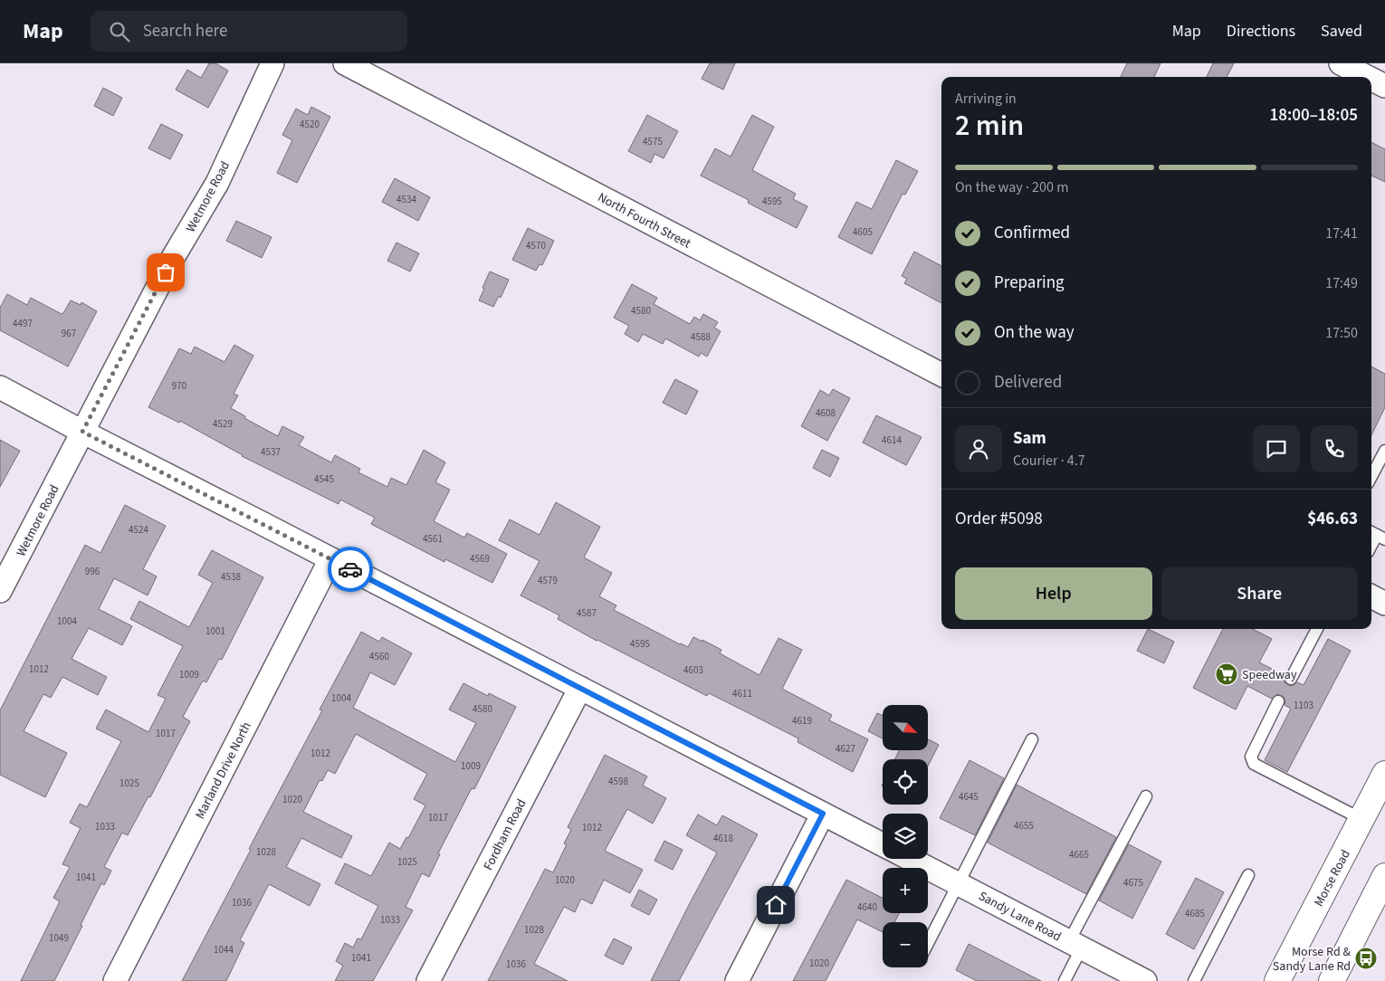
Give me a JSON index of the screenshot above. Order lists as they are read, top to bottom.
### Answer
{
  "streets": {
    "main road": ["Morse Road"],
    "street": [
      "Wetmore Road",
      "North Fourth Street",
      "Marland Drive North",
      "Fordham Road",
      "Sandy Lane Road"
    ]
  },
  "places": {
    "supermarket": ["Speedway"],
    "bus stop": ["Morse Rd & Sandy Lane Rd"]
  },
  "house_numbers": [
    "4520",
    "4575",
    "4534",
    "4595",
    "4605",
    "4570",
    "4580",
    "4497",
    "967",
    "4588",
    "970",
    "4608",
    "4529",
    "4614",
    "4537",
    "4545",
    "4524",
    "4561",
    "4569",
    "996",
    "4538",
    "4579",
    "4587",
    "1004",
    "1001",
    "4595",
    "4560",
    "1012",
    "4603",
    "1009",
    "4611",
    "1004",
    "1103",
    "4580",
    "4619",
    "1017",
    "4627",
    "1012",
    "1009",
    "4598",
    "1025",
    "4645",
    "1020",
    "1017",
    "4655",
    "1033",
    "1012",
    "4618",
    "1028",
    "4665",
    "1025",
    "1041",
    "1020",
    "4675",
    "1036",
    "4640",
    "4685",
    "1033",
    "1028",
    "1049",
    "1044",
    "1041",
    "1020",
    "1036"
  ],
  "north": "bottom right",
  "page": {
    "header": "Map",
    "search": "Search here",
    "nav": ["Map", "Directions", "Saved"],
    "heading": ["2 min", "Arriving in", "18:00–18:05"],
    "panel": [
      "Sam",
      "Courier · 4.7",
      "Order #5098",
      "$46.63"
    ],
    "bar": "On the way · 200 m",
    "list": [
      ["Confirmed", "17:41"],
      ["Preparing", "17:49"],
      ["On the way", "17:50"],
      "Delivered"
    ],
    "buttons": ["Help", "Share"],
    "map_buttons": ["+", "−"]
  }
}
